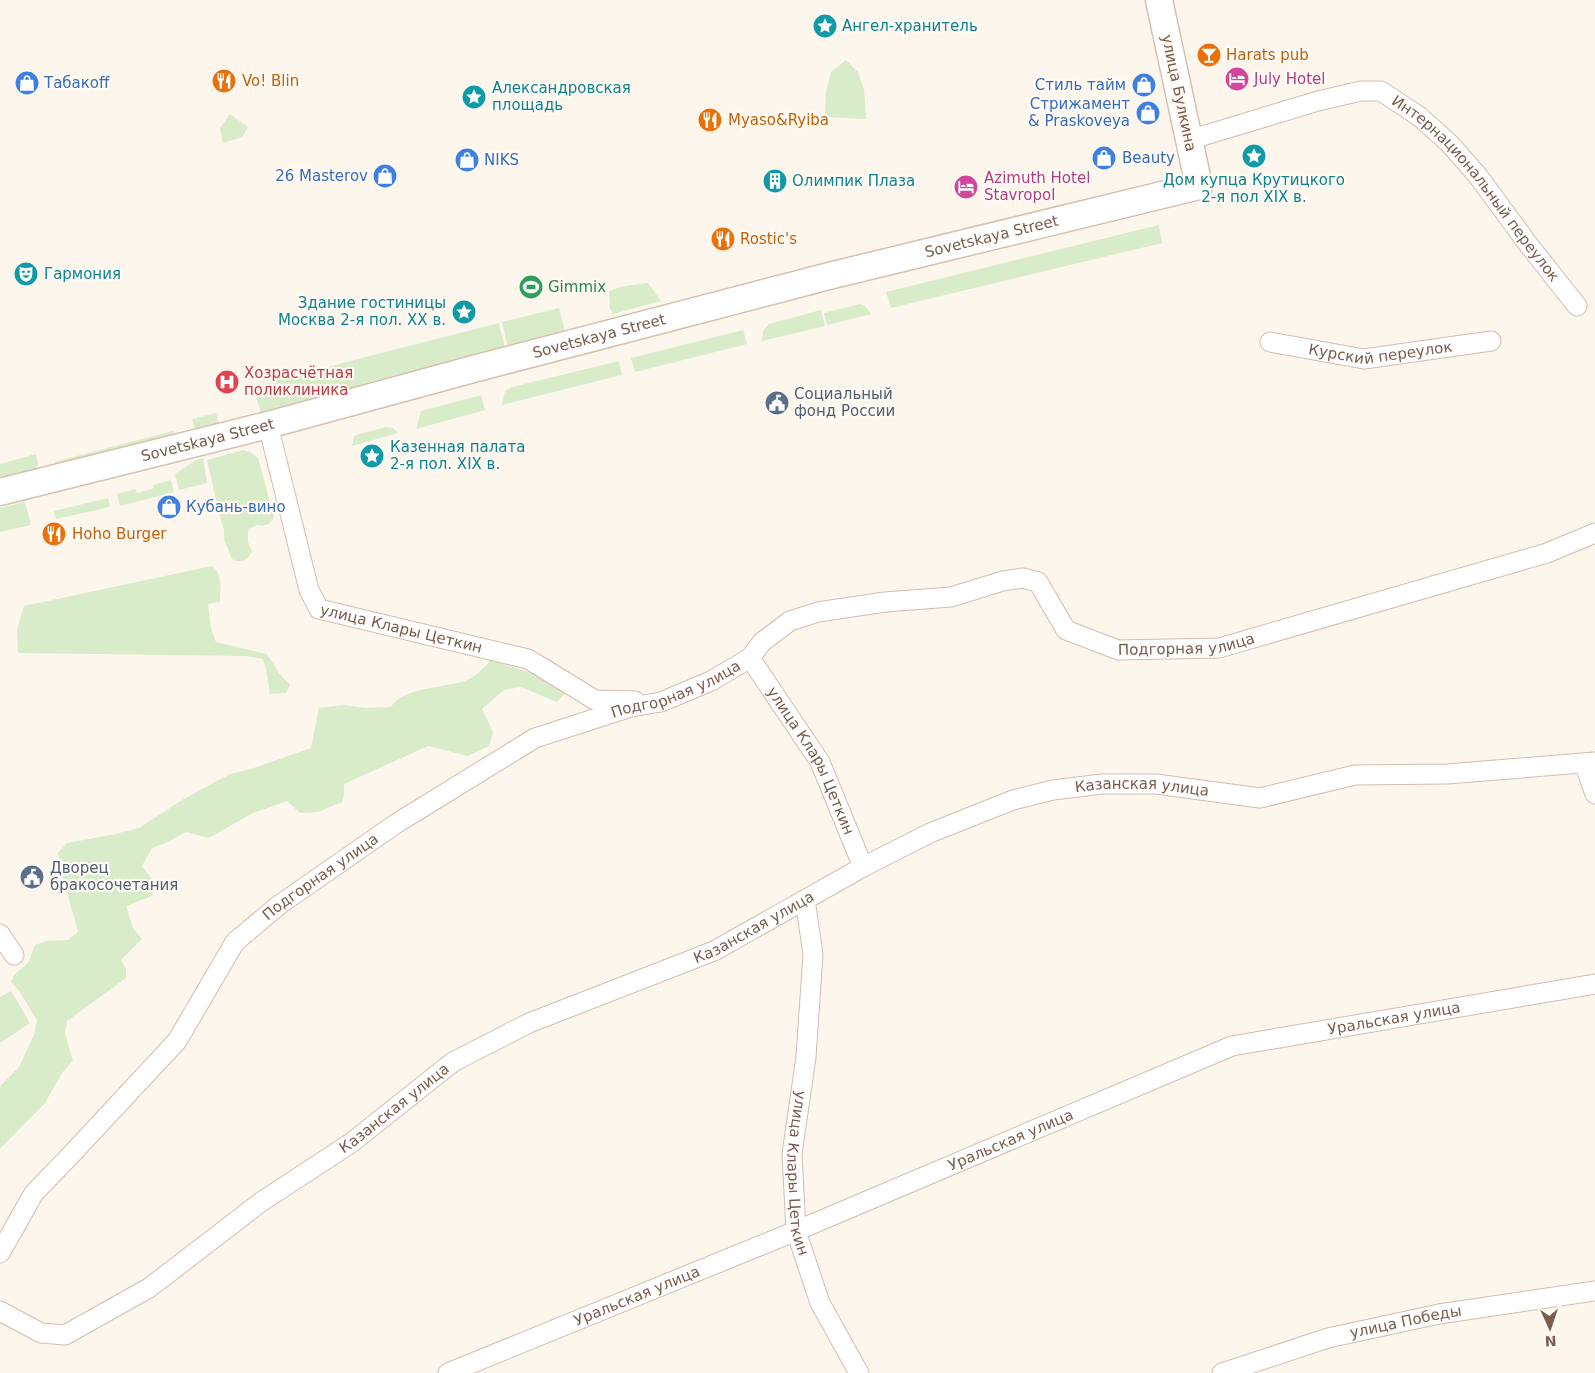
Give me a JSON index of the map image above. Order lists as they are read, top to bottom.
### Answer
{
  "streets": {
    "main road": ["улица Булкина", "Sovetskaya Street"],
    "street": [
      "Интернациональный переулок",
      "Курский переулок",
      "улица Клары Цеткин",
      "Подгорная улица",
      "Казанская улица",
      "Уральская улица",
      "улица Победы"
    ]
  },
  "crossings": [
    ["улица Булкина", "Интернациональный переулок"],
    ["улица Булкина", "Sovetskaya Street"],
    ["Sovetskaya Street", "улица Клары Цеткин"],
    ["улица Клары Цеткин", "Подгорная улица"],
    ["улица Клары Цеткин", "Казанская улица"],
    ["улица Клары Цеткин", "Уральская улица"]
  ],
  "places": {
    "place": [
      "Ангел-хранитель",
      "Александровская площадь",
      "Дом купца Крутицкого 2-я пол XIX в.",
      "Здание гостиницы Москва 2-я пол. ХХ в.",
      "Казенная палата 2-я пол. XIX в."
    ],
    "bar": ["Harats pub"],
    "hotel": ["July Hotel", "Azimuth Hotel Stavropol"],
    "restaurant": [
      "Vo! Blin",
      "Myaso&Ryiba",
      "Rostic's",
      "Hoho Burger"
    ],
    "shop": [
      "Табакoff",
      "Стиль тайм",
      "Стрижамент & Praskoveya",
      "Beauty",
      "NIKS",
      "26 Masterov",
      "Кубань-вино"
    ],
    "building": ["Олимпик Плаза"],
    "theatre": ["Гармония"],
    "sports": ["Gimmix"],
    "hospital": ["Хозрасчётная поликлиника"],
    "public building": ["Социальный фонд России", "Дворец бракосочетания"]
  },
  "north": "bottom"
}
